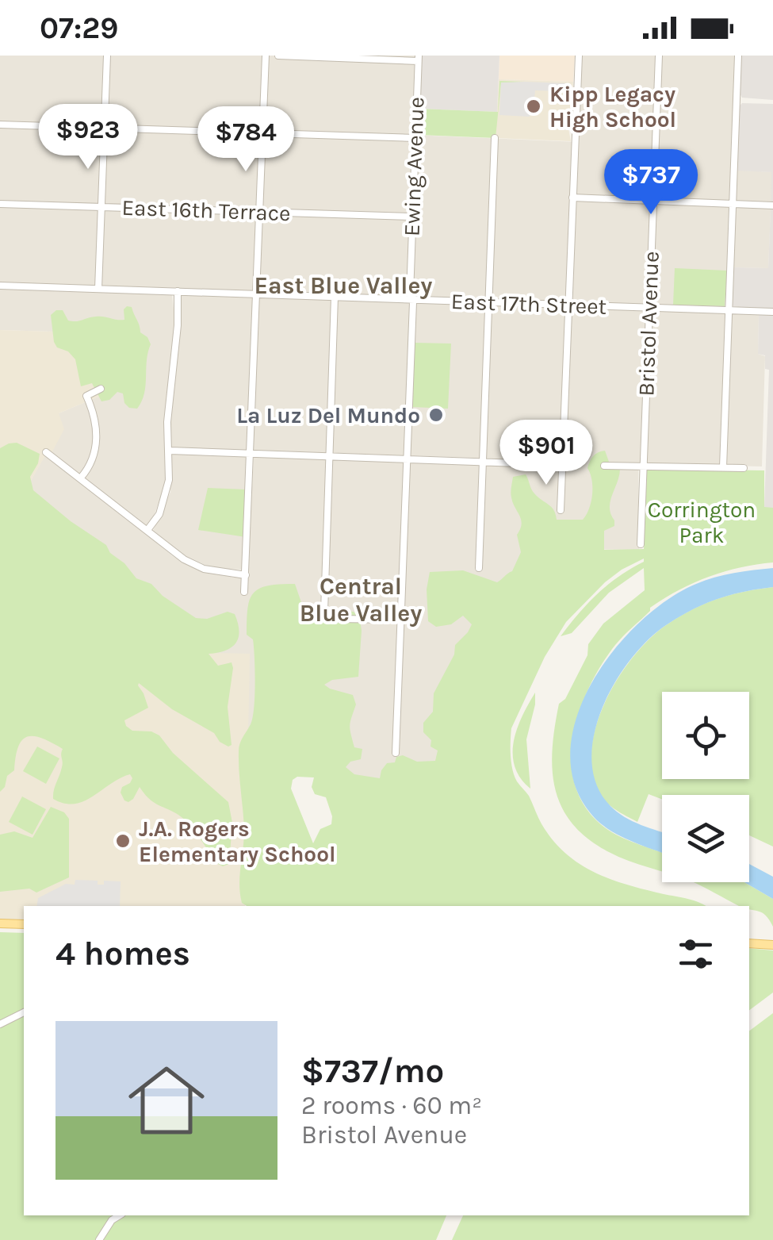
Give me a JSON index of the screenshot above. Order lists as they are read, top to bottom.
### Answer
{
  "streets": {
    "street": [
      "Ewing Avenue",
      "East 16th Terrace",
      "East 17th Street",
      "Bristol Avenue"
    ]
  },
  "crossings": [
    ["Ewing Avenue", "East 16th Terrace"],
    ["Ewing Avenue", "East 17th Street"],
    ["East 17th Street", "Bristol Avenue"]
  ],
  "districts": ["East Blue Valley", "Central Blue Valley"],
  "parks": ["Corrington Park"],
  "places": ["Kipp Legacy High School", "La Luz Del Mundo", "J.A. Rogers Elementary School"],
  "page": {
    "status": "07:29",
    "price": [
      "$923",
      "$784",
      "$737",
      "$901"
    ],
    "heading": "4 homes",
    "list": [
      {
        "name": "$737/mo",
        "note": "2 rooms · 60 m² · Bristol Avenue"
      }
    ]
  }
}
